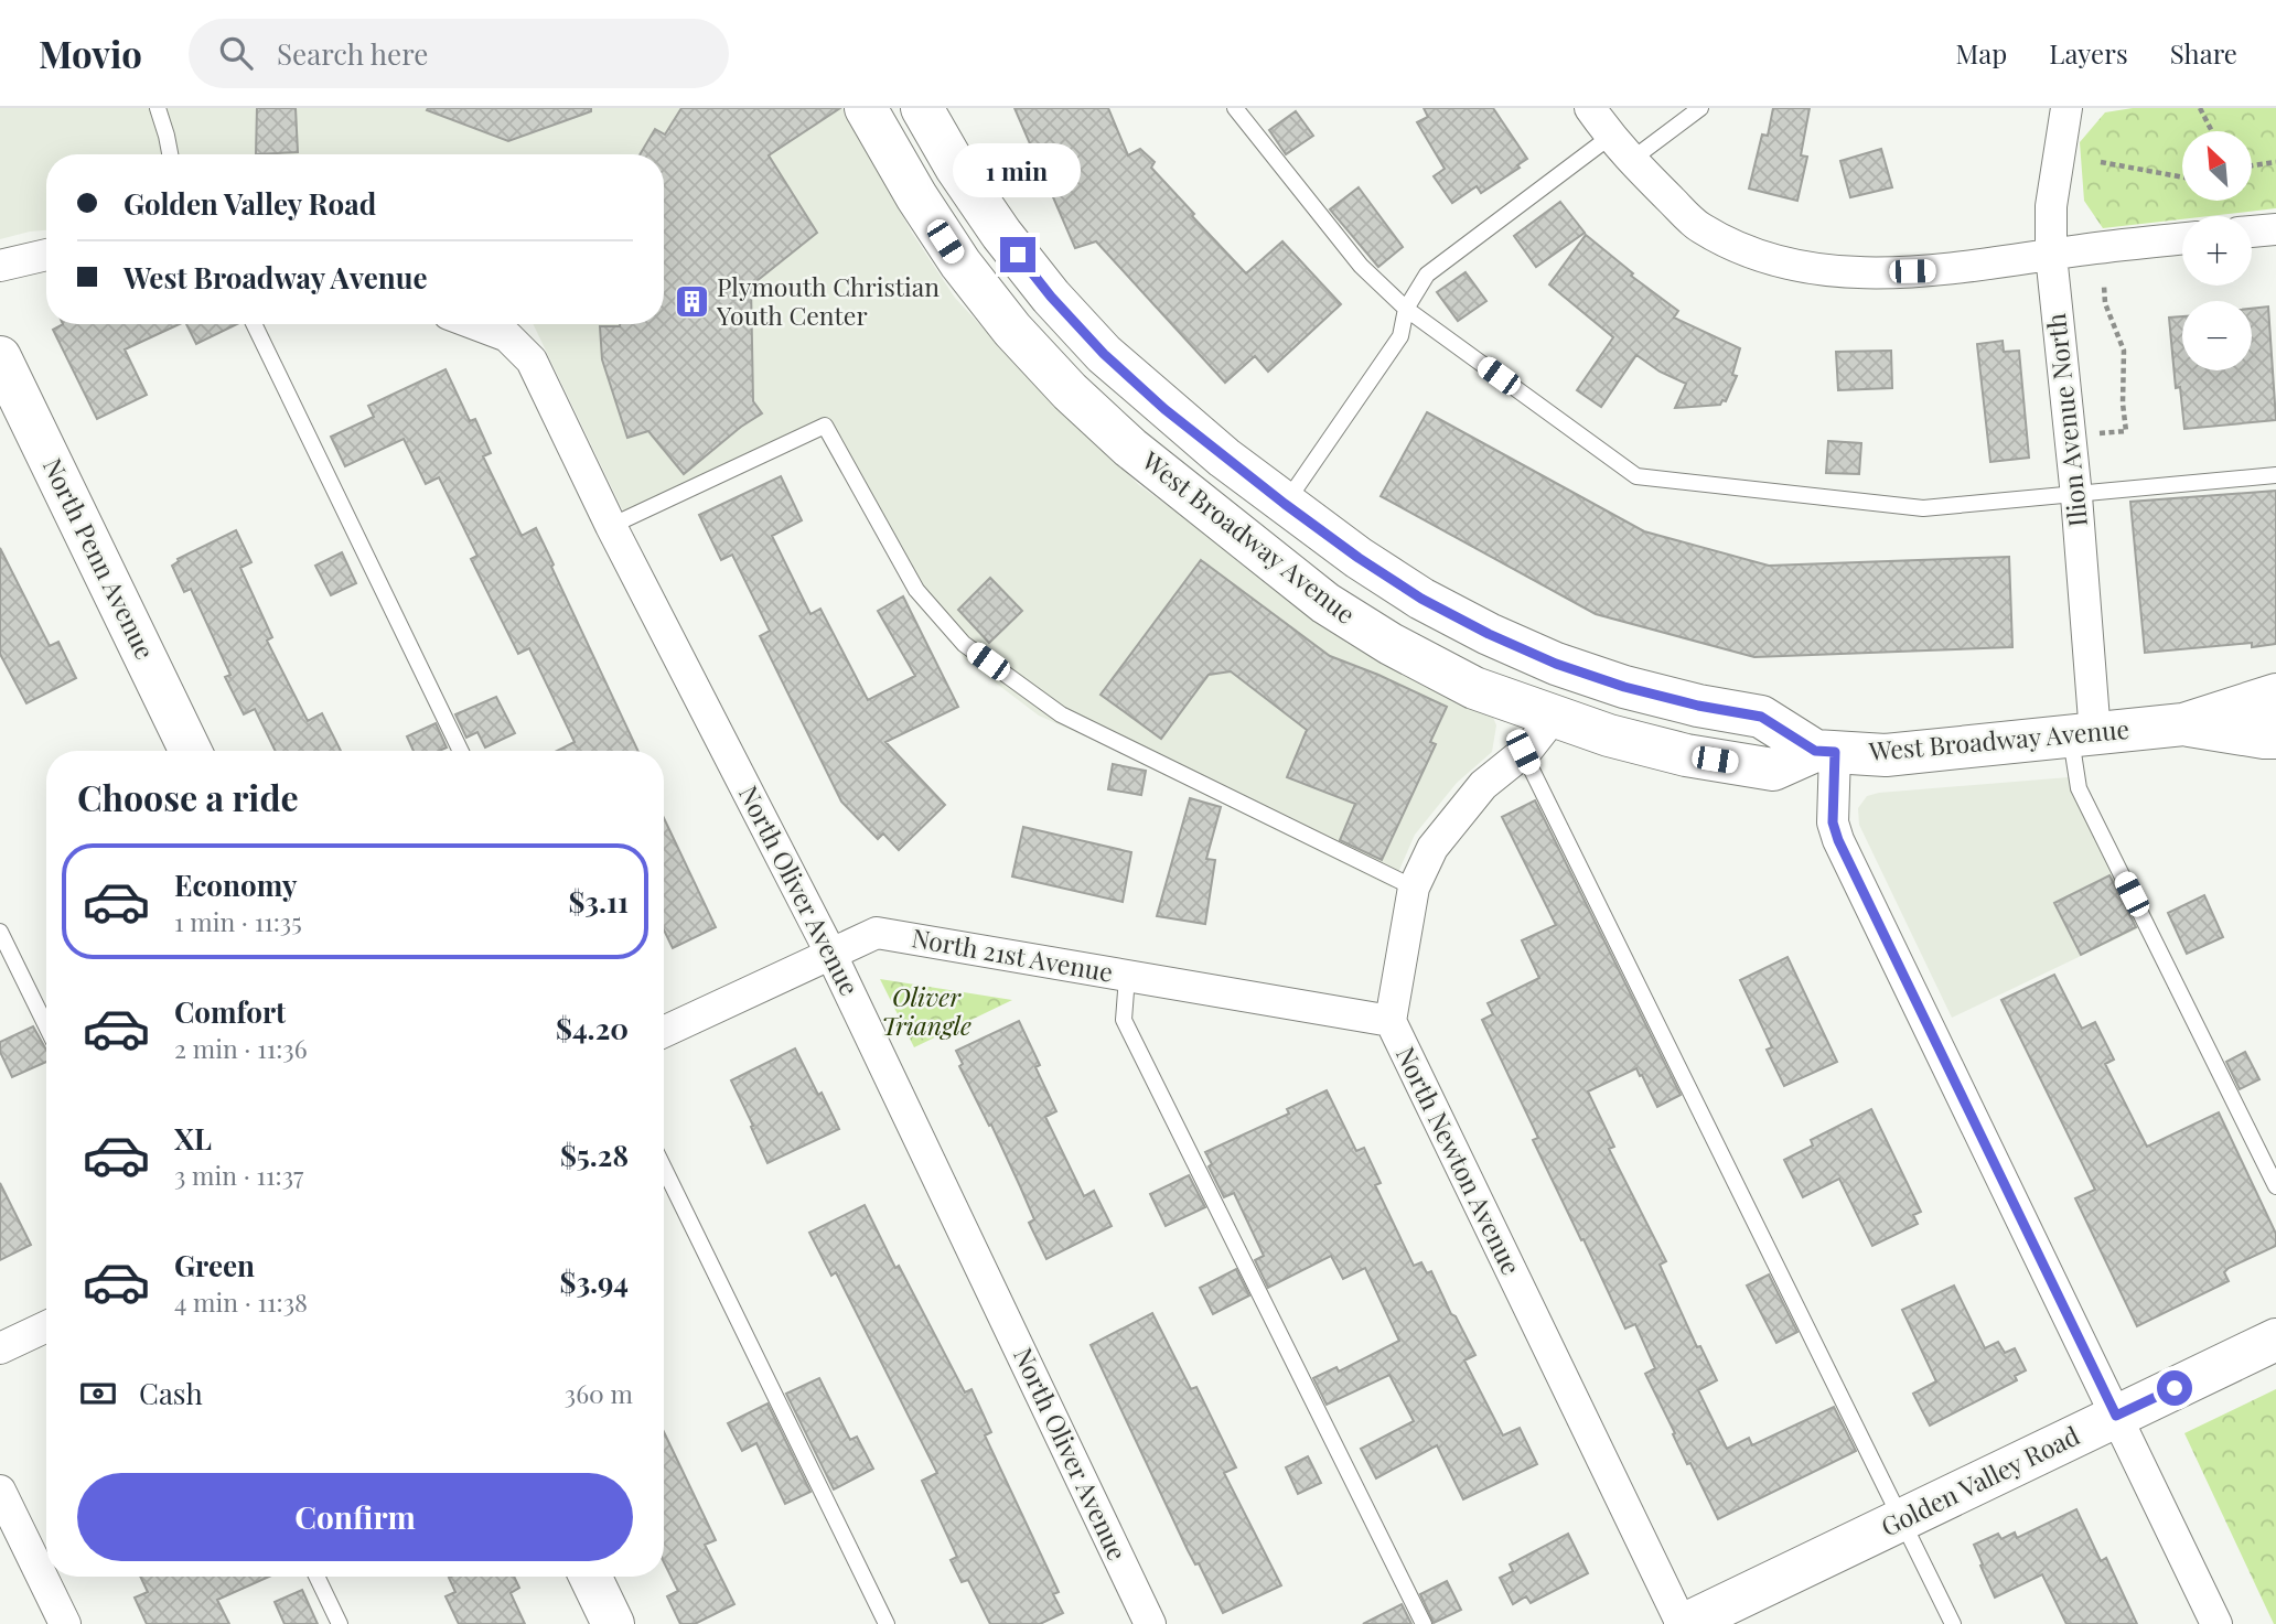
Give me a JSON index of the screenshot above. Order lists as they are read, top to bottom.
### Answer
{
  "streets": {
    "main road": ["West Broadway Avenue", "North Penn Avenue", "Golden Valley Road"],
    "street": [
      "Ilion Avenue North",
      "North Oliver Avenue",
      "North 21st Avenue",
      "North Newton Avenue"
    ]
  },
  "crossings": [
    ["Ilion Avenue North", "West Broadway Avenue"],
    ["West Broadway Avenue", "North Newton Avenue"],
    ["North Oliver Avenue", "North 21st Avenue"],
    ["North 21st Avenue", "North Newton Avenue"],
    ["North Newton Avenue", "Golden Valley Road"]
  ],
  "parks": ["Oliver Triangle"],
  "places": {
    "building": ["Plymouth Christian Youth Center"]
  },
  "north": "top left",
  "page": {
    "header": "Movio",
    "search": "Search here",
    "nav": ["Map", "Layers", "Share"],
    "map_buttons": ["+", "−"],
    "bubble": "1 min",
    "banner": ["Golden Valley Road", "West Broadway Avenue"],
    "heading": "Choose a ride",
    "list": [
      {
        "name": "Economy",
        "note": "1 min · 11:35",
        "value": "$3.11"
      },
      {
        "name": "Comfort",
        "note": "2 min · 11:36",
        "value": "$4.20"
      },
      {
        "name": "XL",
        "note": "3 min · 11:37",
        "value": "$5.28"
      },
      {
        "name": "Green",
        "note": "4 min · 11:38",
        "value": "$3.94"
      }
    ],
    "pay": ["Cash", "360 m"],
    "buttons": "Confirm"
  }
}
